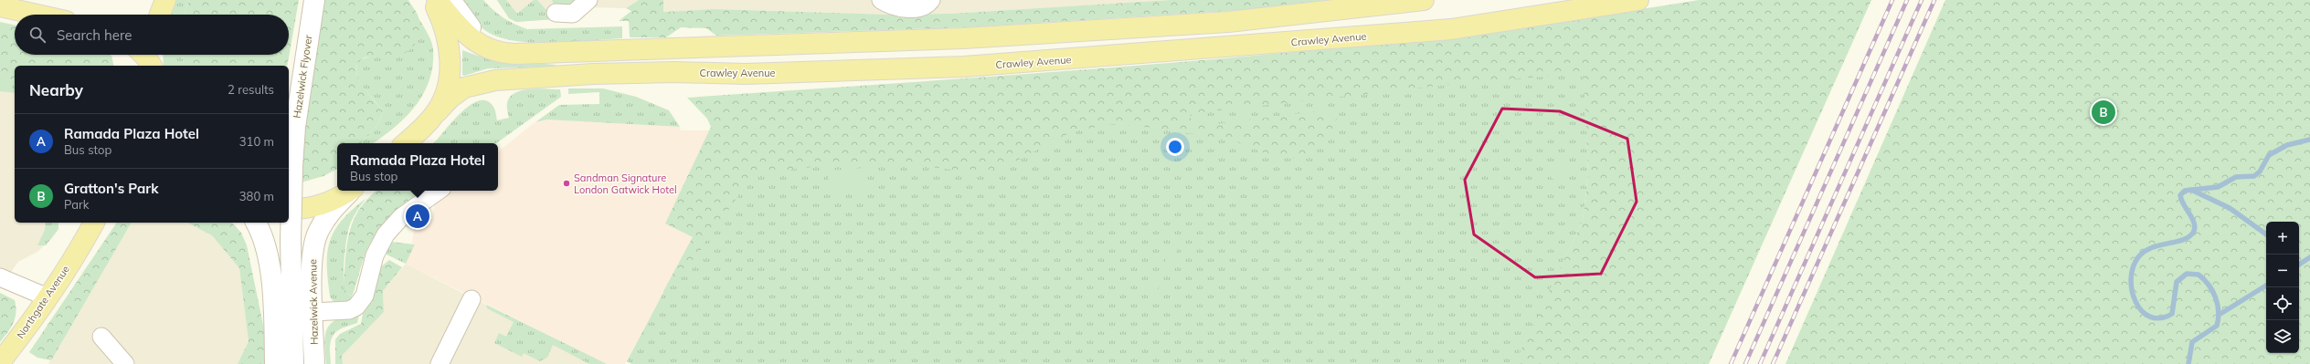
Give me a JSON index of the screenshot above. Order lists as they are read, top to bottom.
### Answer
{
  "streets": {
    "main road": ["Crawley Avenue", "Northgate Avenue", "Hazelwick Avenue"],
    "street": ["Hazelwick Flyover"]
  },
  "places": ["Sandman Signature London Gatwick Hotel"],
  "page": {
    "search": "Search here",
    "heading": ["Nearby", "2 results"],
    "pins": ["B", "A"],
    "list": [
      {
        "mark": "A",
        "name": "Ramada Plaza Hotel",
        "note": "Bus stop",
        "value": "310 m"
      },
      {
        "mark": "B",
        "name": "Gratton's Park",
        "note": "Park",
        "value": "380 m"
      }
    ],
    "popup": ["Ramada Plaza Hotel", "Bus stop"],
    "map_buttons": ["+", "−"]
  }
}
